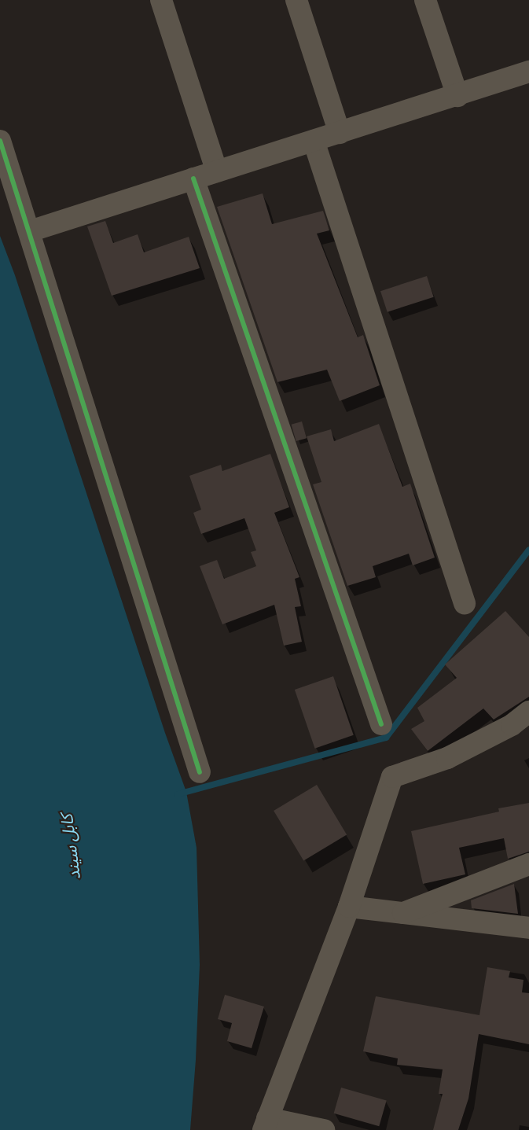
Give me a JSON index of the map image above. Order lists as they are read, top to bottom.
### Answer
{
  "water": ["کابل سيند"]
}
